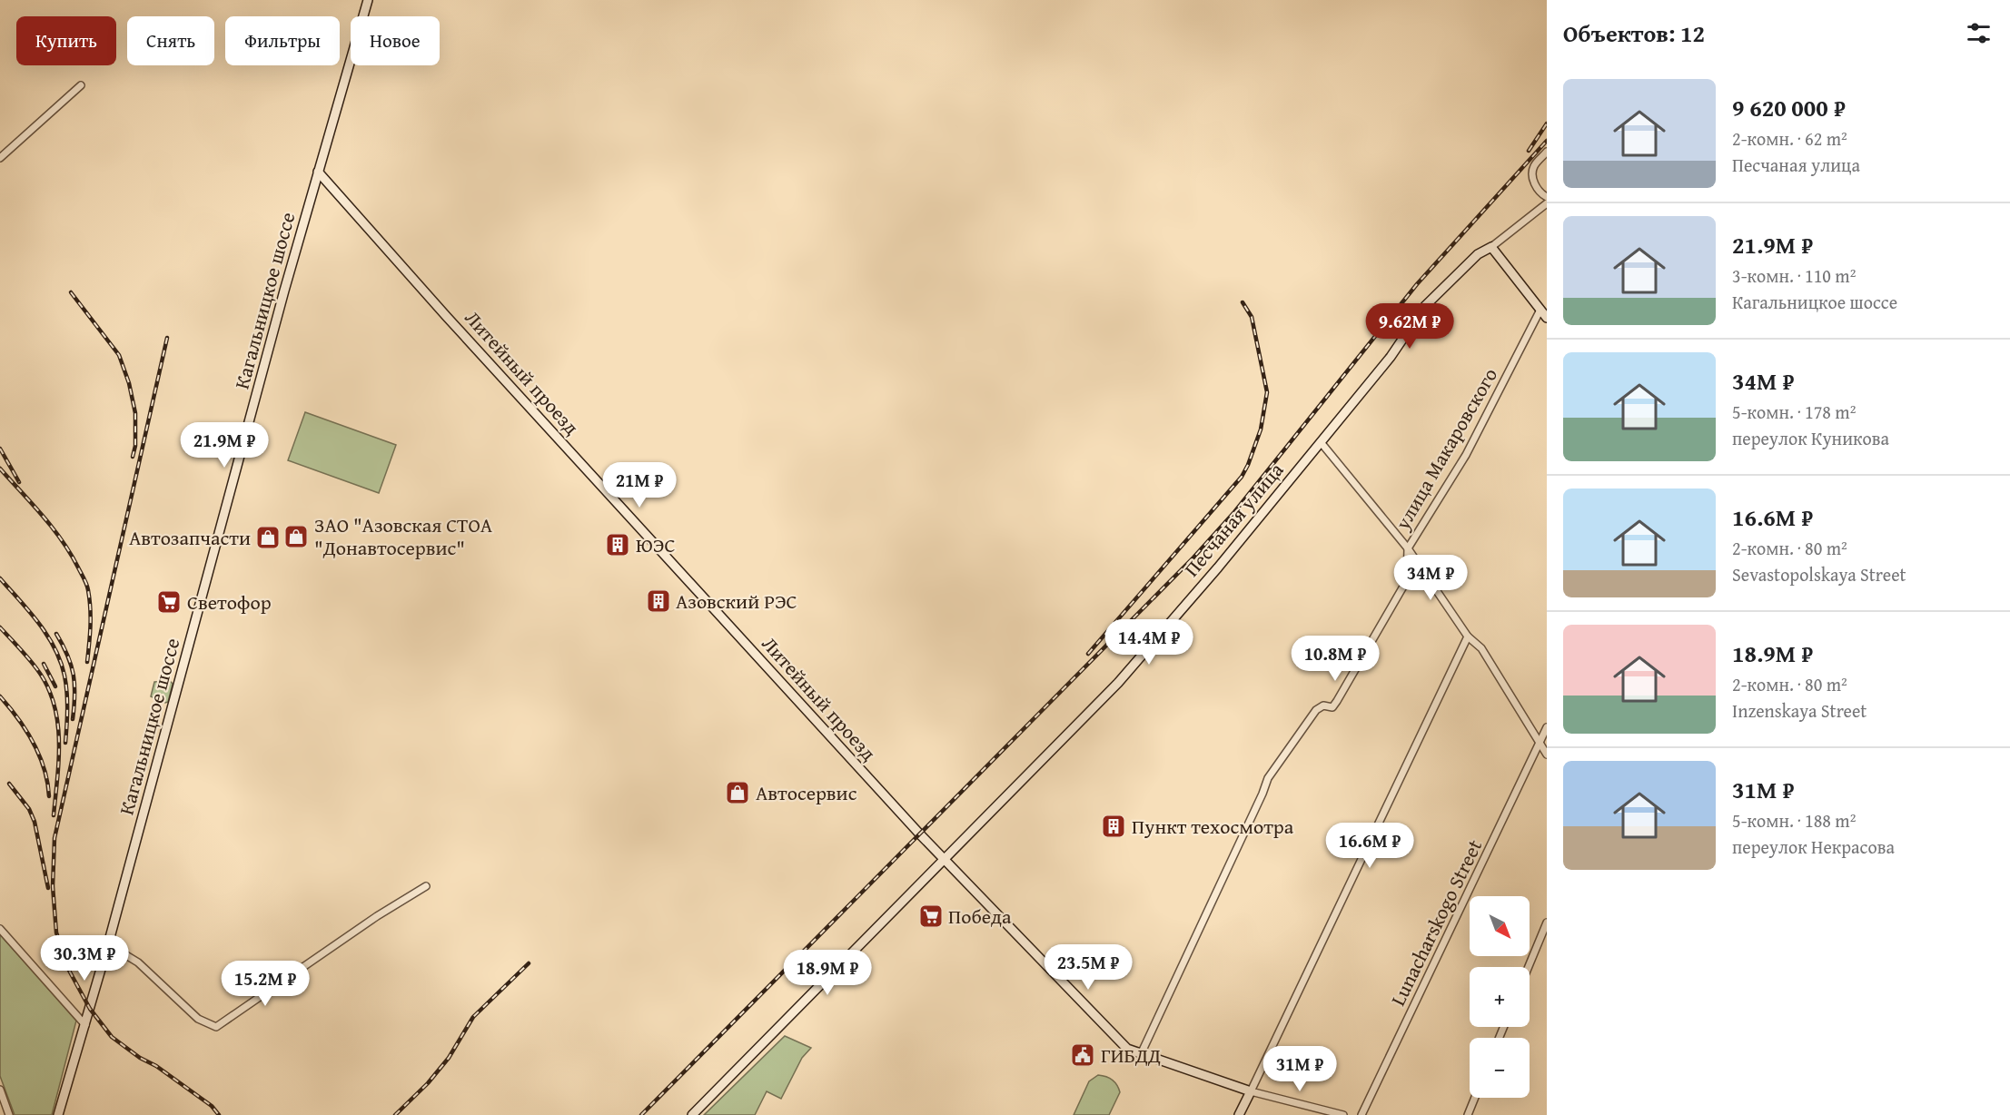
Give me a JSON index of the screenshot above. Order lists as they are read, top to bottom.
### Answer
{
  "streets": {
    "main road": ["Кагальницкое шоссе", "Литейный проезд", "Песчаная улица"],
    "street": ["улица Макаровского", "Lunacharskogo Street"]
  },
  "crossings": [
    ["Кагальницкое шоссе", "Литейный проезд"],
    ["Литейный проезд", "улица Макаровского"],
    ["Литейный проезд", "Песчаная улица"]
  ],
  "places": {
    "shop": ["ЗАО \"Азовская СТОА \"Донавтосервис\"", "Автозапчасти", "Автосервис"],
    "building": ["ЮЭС", "Азовский РЭС", "Пункт техосмотра"],
    "supermarket": ["Светофор", "Победа"],
    "public building": ["ГИБДД"]
  },
  "north": "bottom right",
  "page": {
    "heading": "Объектов: 12",
    "chip": [
      "Купить",
      "Снять",
      "Фильтры",
      "Новое"
    ],
    "list": [
      {
        "name": "9 620 000 ₽",
        "note": "2-комн. · 62 m² · Песчаная улица"
      },
      {
        "name": "21.9M ₽",
        "note": "3-комн. · 110 m² · Кагальницкое шоссе"
      },
      {
        "name": "34M ₽",
        "note": "5-комн. · 178 m² · переулок Куникова"
      },
      {
        "name": "16.6M ₽",
        "note": "2-комн. · 80 m² · Sevastopolskaya Street"
      },
      {
        "name": "18.9M ₽",
        "note": "2-комн. · 80 m² · Inzenskaya Street"
      },
      {
        "name": "31M ₽",
        "note": "5-комн. · 188 m² · переулок Некрасова"
      }
    ],
    "price": [
      "9.62M ₽",
      "21.9M ₽",
      "21M ₽",
      "34M ₽",
      "14.4M ₽",
      "10.8M ₽",
      "16.6M ₽",
      "30.3M ₽",
      "23.5M ₽",
      "18.9M ₽",
      "15.2M ₽",
      "31M ₽"
    ],
    "map_buttons": ["+", "−"]
  }
}
